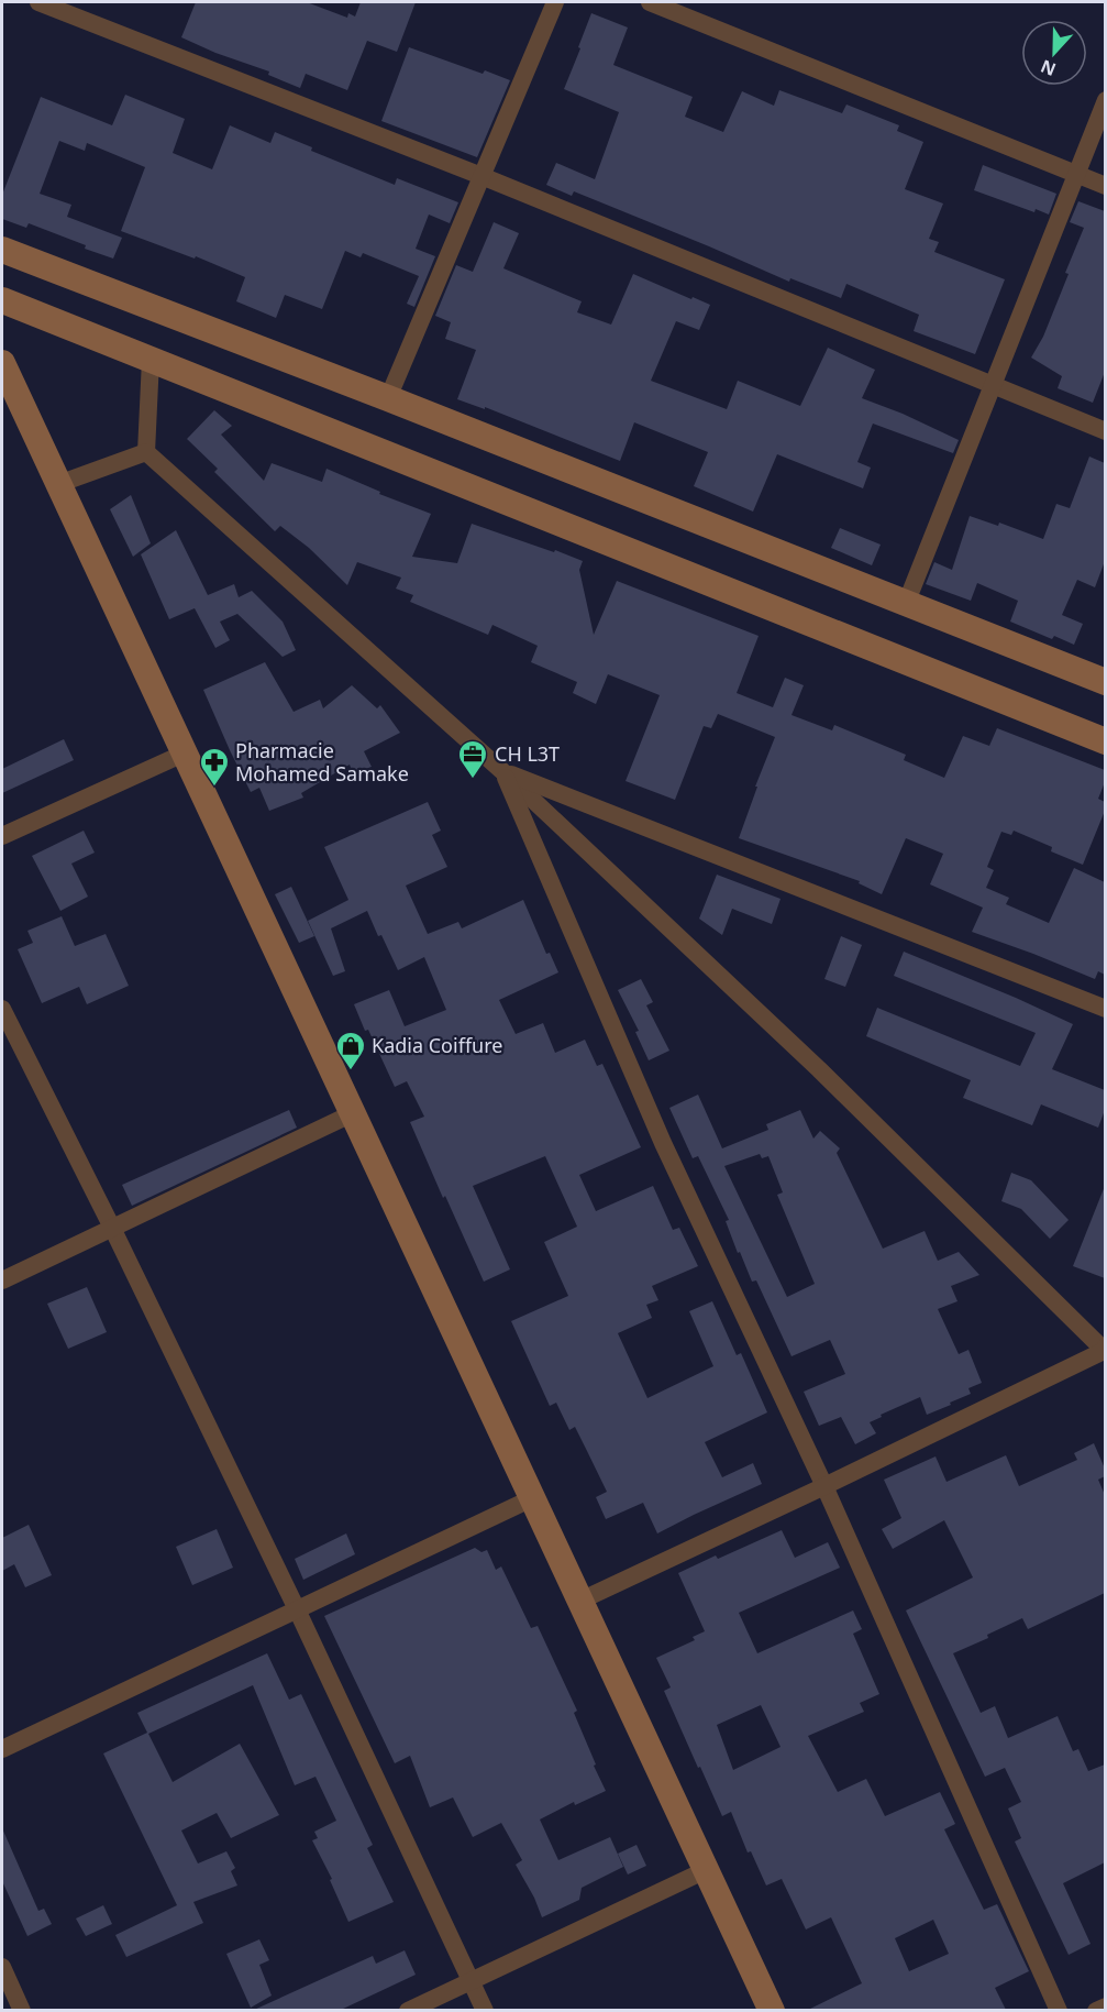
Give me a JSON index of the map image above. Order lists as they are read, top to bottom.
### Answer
{
  "places": {
    "office": ["CH L3T"],
    "pharmacy": ["Pharmacie Mohamed Samake"],
    "shop": ["Kadia Coiffure"]
  },
  "north": "bottom"
}
